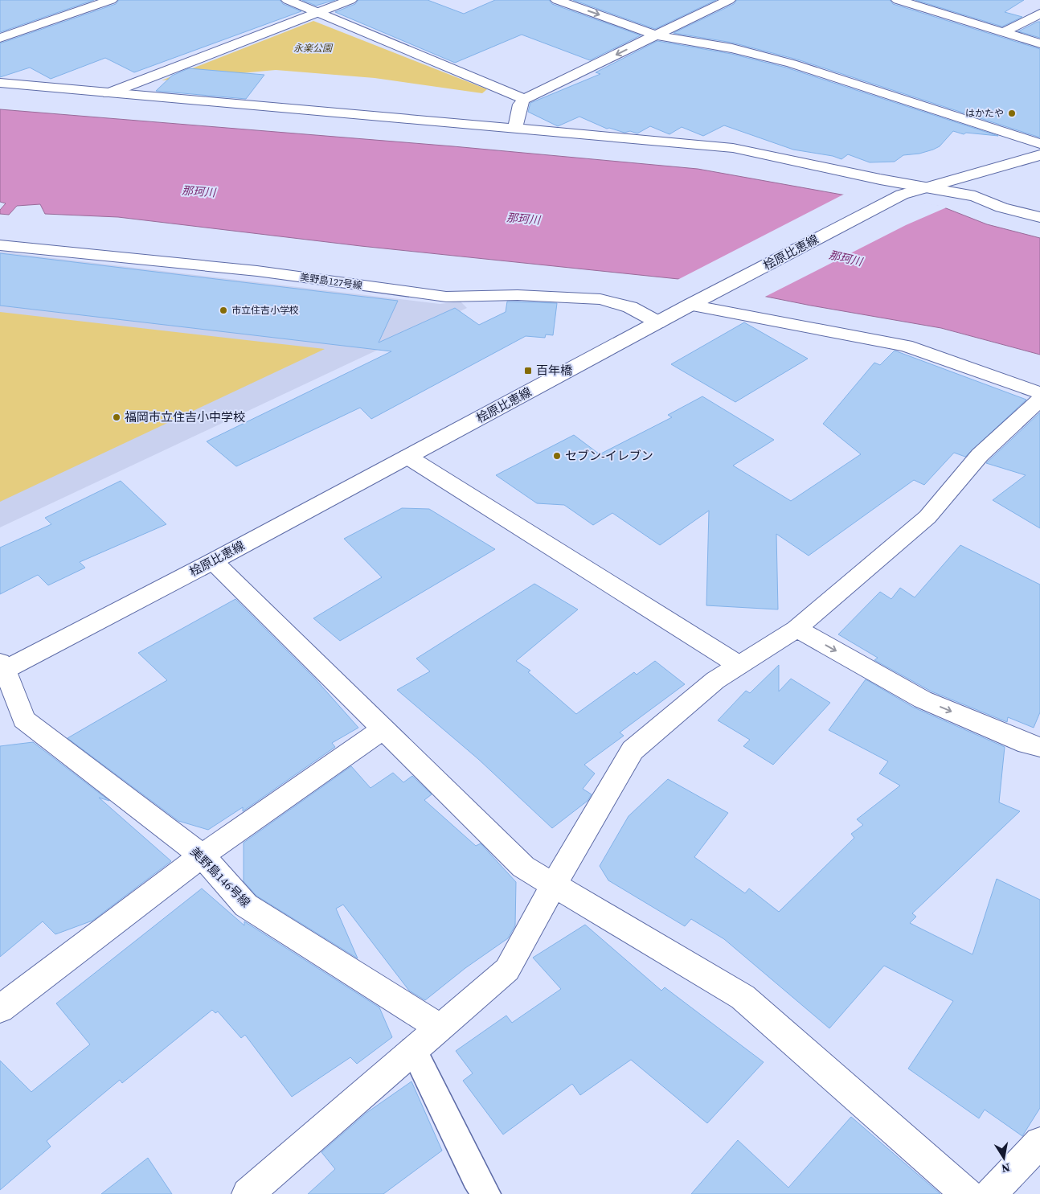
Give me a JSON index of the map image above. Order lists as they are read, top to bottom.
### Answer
{
  "streets": {
    "street": ["桧原比恵線", "美野島127号線", "美野島146号線"]
  },
  "crossings": [
    ["桧原比恵線", "美野島127号線"],
    ["桧原比恵線", "美野島146号線"]
  ],
  "water": ["那珂川"],
  "parks": ["永楽公園"],
  "places": {
    "other": [
      "はかたや",
      "市立住吉小学校",
      "福岡市立住吉小中学校",
      "セブン-イレブン"
    ],
    "transit": ["百年橋"]
  },
  "north": "bottom"
}
